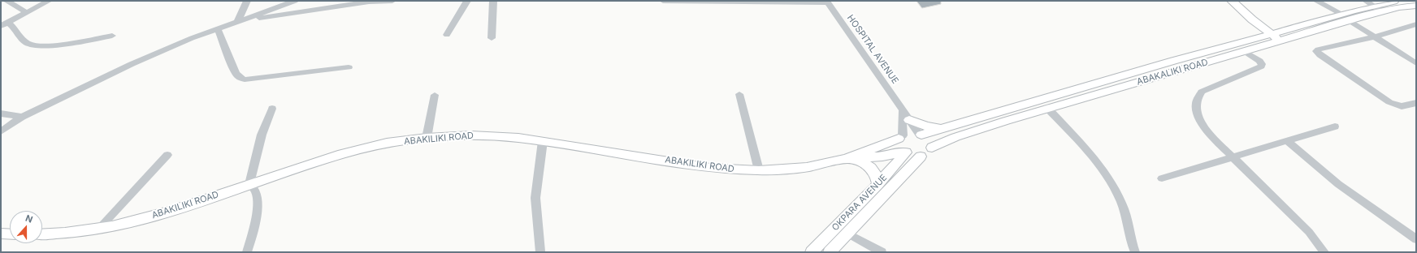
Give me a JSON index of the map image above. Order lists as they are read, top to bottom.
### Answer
{
  "streets": {
    "main road": ["ABAKALIKI ROAD", "ABAKILIKI ROAD", "OKPARA AVENUE"],
    "street": ["HOSPITAL AVENUE"]
  },
  "crossings": [
    ["HOSPITAL AVENUE", "ABAKALIKI ROAD"],
    ["HOSPITAL AVENUE", "OKPARA AVENUE"],
    ["ABAKALIKI ROAD", "OKPARA AVENUE"]
  ],
  "north": "top"
}
